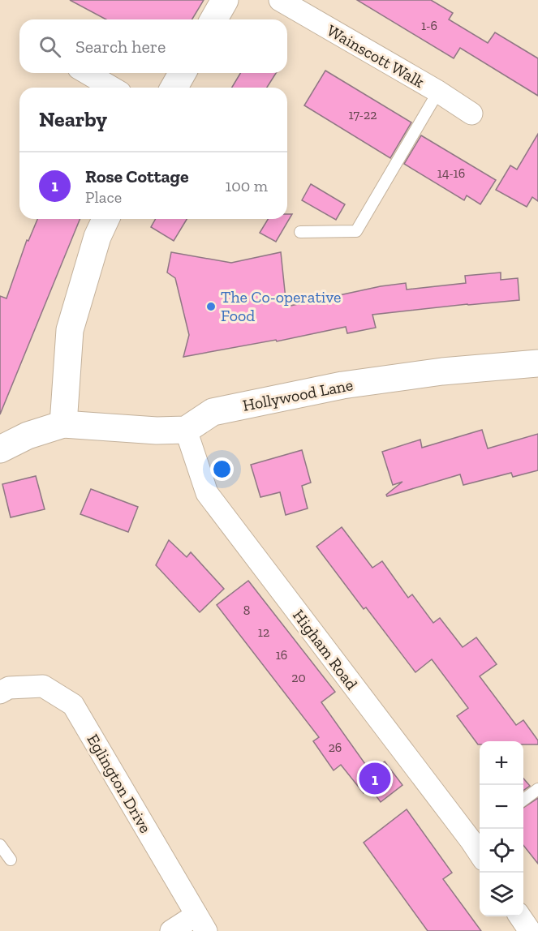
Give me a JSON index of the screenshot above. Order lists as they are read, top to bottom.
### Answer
{
  "streets": {
    "main road": ["Hollywood Lane"],
    "street": ["Wainscott Walk", "Higham Road", "Eglington Drive"]
  },
  "crossings": [
    ["Hollywood Lane", "Higham Road"]
  ],
  "places": ["The Co-operative Food"],
  "house_numbers": [
    "1-6",
    "17-22",
    "14-16",
    "8",
    "12",
    "16",
    "20",
    "26"
  ],
  "page": {
    "search": "Search here",
    "heading": "Nearby",
    "list": [
      {
        "mark": "1",
        "name": "Rose Cottage",
        "note": "Place",
        "value": "100 m"
      }
    ],
    "map_buttons": ["+", "−"],
    "pins": "1"
  }
}
